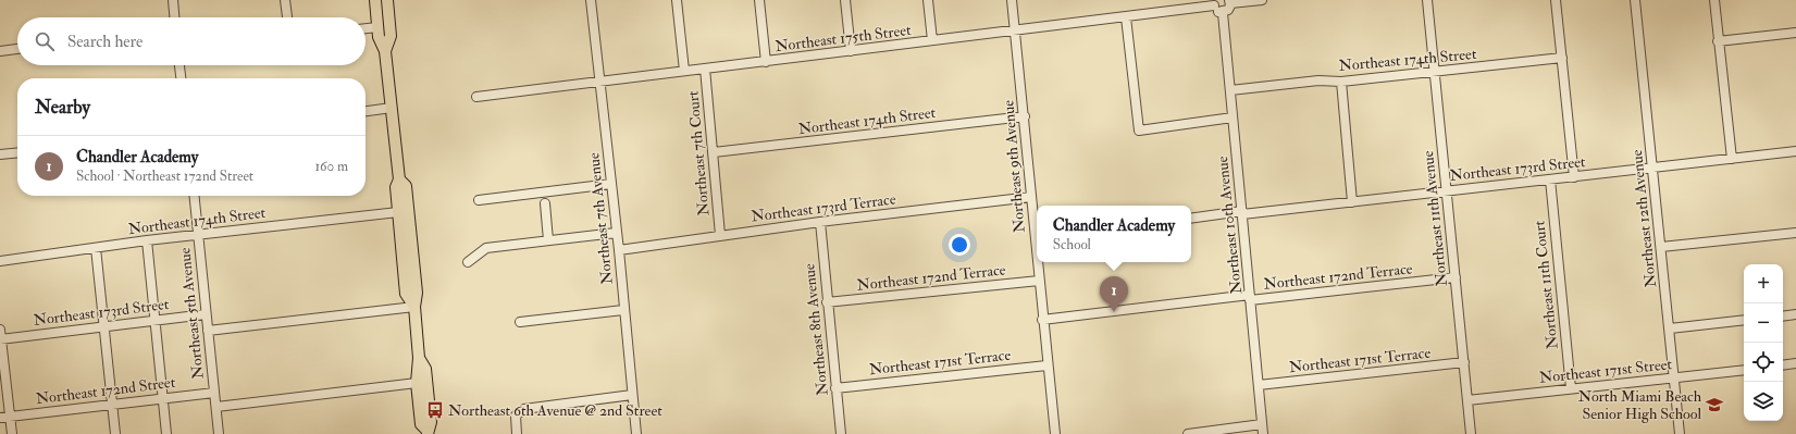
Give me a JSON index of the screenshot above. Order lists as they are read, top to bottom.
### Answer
{
  "streets": {
    "street": [
      "Northeast 175th Street",
      "Northeast 174th Street",
      "Northeast 7th Court",
      "Northeast 9th Avenue",
      "Northeast 173rd Street",
      "Northeast 173rd Terrace",
      "Northeast 7th Avenue",
      "Northeast 11th Avenue",
      "Northeast 12th Avenue",
      "Northeast 10th Avenue",
      "Northeast 172nd Terrace",
      "Northeast 11th Court",
      "Northeast 5th Avenue",
      "Northeast 8th Avenue",
      "Northeast 171st Terrace",
      "Northeast 171st Street",
      "Northeast 172nd Street"
    ]
  },
  "crossings": [
    ["Northeast 175th Street", "Northeast 7th Court"],
    ["Northeast 175th Street", "Northeast 9th Avenue"],
    ["Northeast 175th Street", "Northeast 7th Avenue"],
    ["Northeast 174th Street", "Northeast 7th Court"],
    ["Northeast 174th Street", "Northeast 9th Avenue"],
    ["Northeast 174th Street", "Northeast 11th Avenue"],
    ["Northeast 174th Street", "Northeast 10th Avenue"],
    ["Northeast 174th Street", "Northeast 5th Avenue"],
    ["Northeast 7th Court", "Northeast 173rd Terrace"],
    ["Northeast 9th Avenue", "Northeast 173rd Terrace"],
    ["Northeast 9th Avenue", "Northeast 172nd Terrace"],
    ["Northeast 9th Avenue", "Northeast 171st Terrace"],
    ["Northeast 173rd Street", "Northeast 11th Avenue"],
    ["Northeast 173rd Street", "Northeast 12th Avenue"],
    ["Northeast 173rd Street", "Northeast 10th Avenue"],
    ["Northeast 173rd Street", "Northeast 11th Court"],
    ["Northeast 173rd Street", "Northeast 5th Avenue"],
    ["Northeast 173rd Terrace", "Northeast 7th Avenue"],
    ["Northeast 173rd Terrace", "Northeast 8th Avenue"],
    ["Northeast 11th Avenue", "Northeast 172nd Terrace"],
    ["Northeast 11th Avenue", "Northeast 171st Terrace"],
    ["Northeast 11th Avenue", "Northeast 171st Street"],
    ["Northeast 12th Avenue", "Northeast 171st Street"],
    ["Northeast 10th Avenue", "Northeast 172nd Terrace"],
    ["Northeast 10th Avenue", "Northeast 171st Terrace"],
    ["Northeast 172nd Terrace", "Northeast 8th Avenue"],
    ["Northeast 11th Court", "Northeast 171st Street"],
    ["Northeast 5th Avenue", "Northeast 172nd Street"],
    ["Northeast 8th Avenue", "Northeast 171st Terrace"]
  ],
  "places": {
    "school or university": ["North Miami Beach Senior High School"],
    "bus stop": ["Northeast 6th Avenue @ 2nd Street"]
  },
  "page": {
    "search": "Search here",
    "heading": "Nearby",
    "list": [
      {
        "mark": "1",
        "name": "Chandler Academy",
        "note": "School · Northeast 172nd Street",
        "value": "160 m"
      }
    ],
    "popup": ["Chandler Academy", "School"],
    "map_buttons": ["+", "−"],
    "pins": "1"
  }
}
